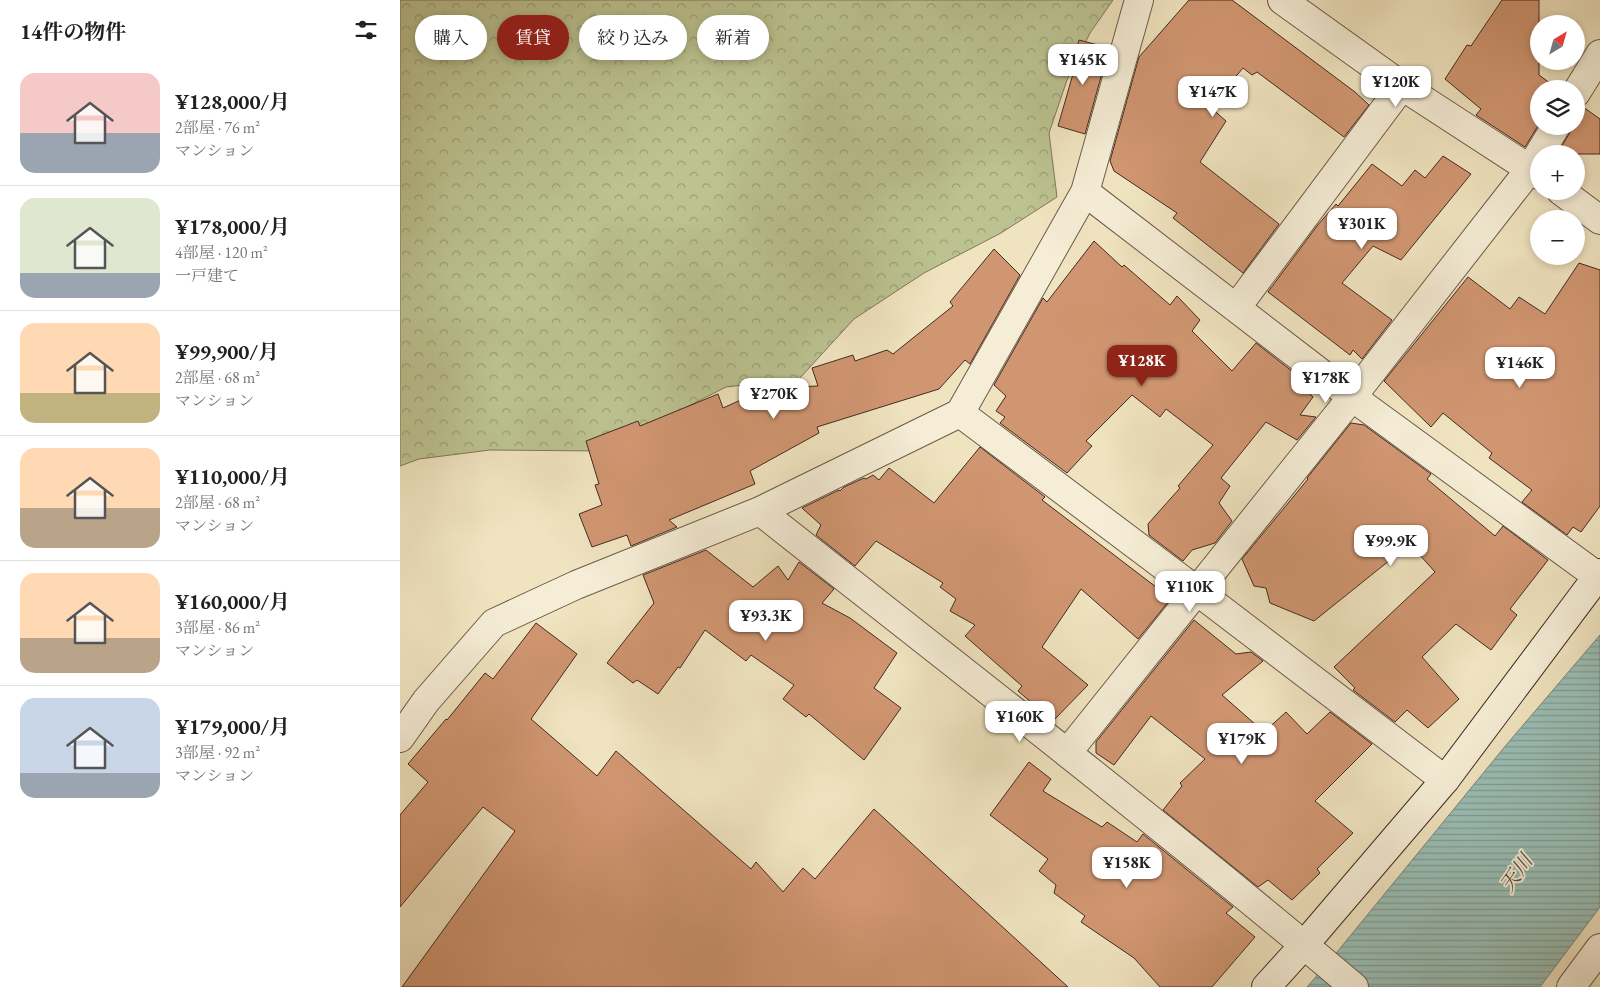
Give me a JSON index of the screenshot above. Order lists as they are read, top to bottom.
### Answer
{
  "water": ["天川"],
  "north": "top right",
  "page": {
    "heading": "14件の物件",
    "map_buttons": ["+", "−"],
    "chip": [
      "購入",
      "賃貸",
      "絞り込み",
      "新着"
    ],
    "price": [
      "¥145K",
      "¥120K",
      "¥147K",
      "¥301K",
      "¥128K",
      "¥146K",
      "¥178K",
      "¥270K",
      "¥99.9K",
      "¥110K",
      "¥93.3K",
      "¥160K",
      "¥179K",
      "¥158K"
    ],
    "list": [
      {
        "name": "¥128,000/月",
        "note": "2部屋 · 76 m² · マンション"
      },
      {
        "name": "¥178,000/月",
        "note": "4部屋 · 120 m² · 一戸建て"
      },
      {
        "name": "¥99,900/月",
        "note": "2部屋 · 68 m² · マンション"
      },
      {
        "name": "¥110,000/月",
        "note": "2部屋 · 68 m² · マンション"
      },
      {
        "name": "¥160,000/月",
        "note": "3部屋 · 86 m² · マンション"
      },
      {
        "name": "¥179,000/月",
        "note": "3部屋 · 92 m² · マンション"
      }
    ]
  }
}
